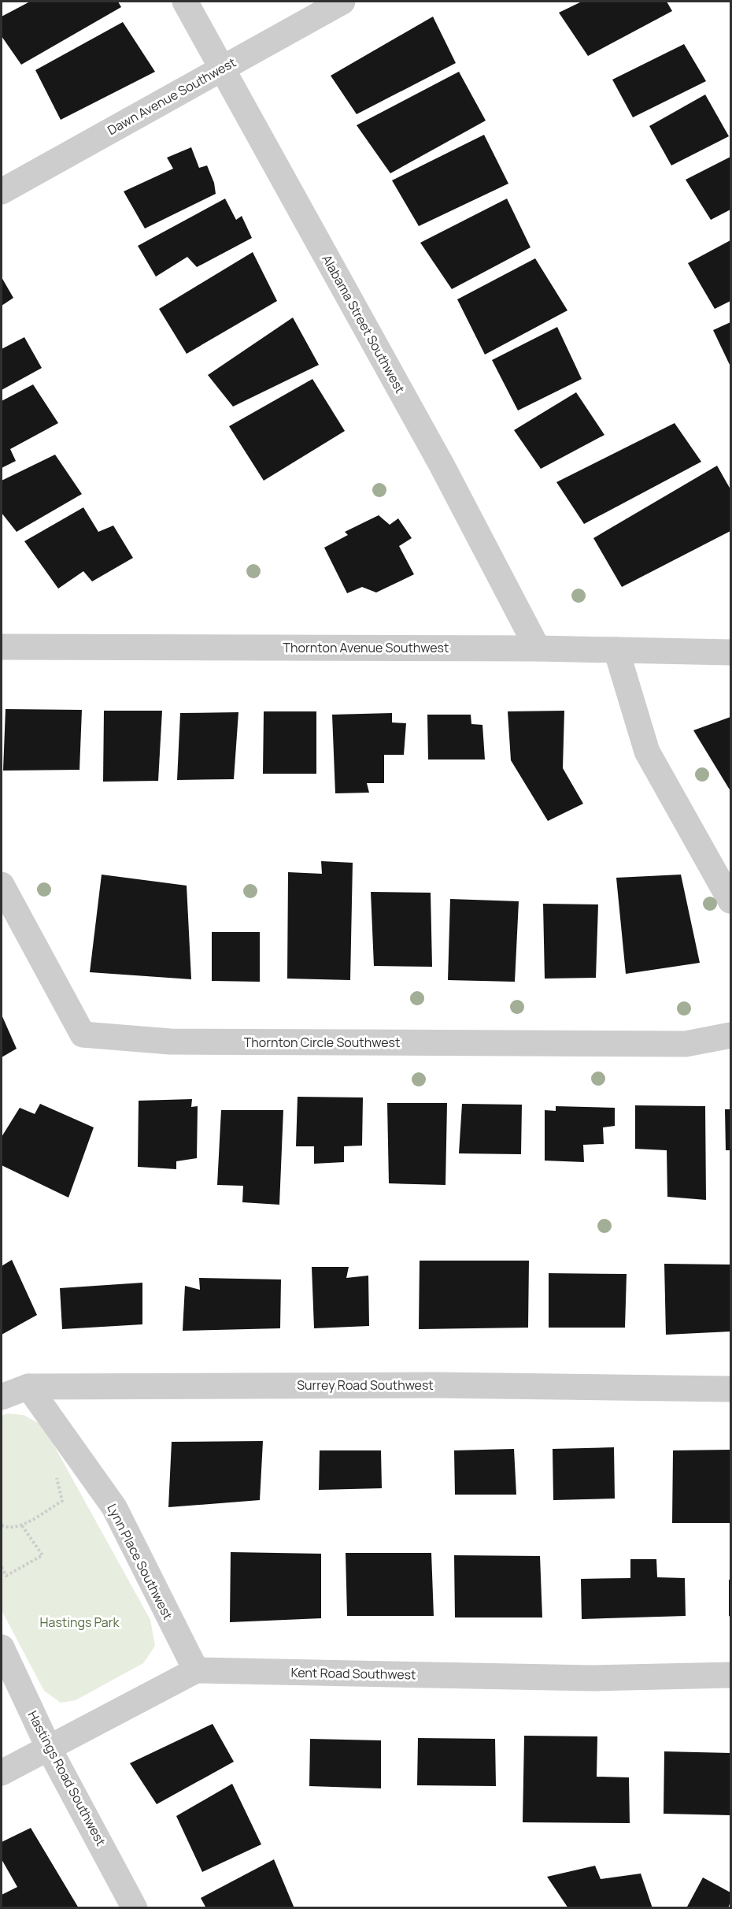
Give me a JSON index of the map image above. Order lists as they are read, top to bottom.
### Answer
{
  "streets": {
    "street": [
      "Dawn Avenue Southwest",
      "Alabama Street Southwest",
      "Thornton Avenue Southwest",
      "Thornton Circle Southwest",
      "Surrey Road Southwest",
      "Lynn Place Southwest",
      "Kent Road Southwest",
      "Hastings Road Southwest"
    ]
  },
  "crossings": [
    ["Dawn Avenue Southwest", "Alabama Street Southwest"],
    ["Alabama Street Southwest", "Thornton Avenue Southwest"],
    ["Surrey Road Southwest", "Lynn Place Southwest"],
    ["Lynn Place Southwest", "Kent Road Southwest"],
    ["Kent Road Southwest", "Hastings Road Southwest"]
  ],
  "parks": ["Hastings Park"]
}
